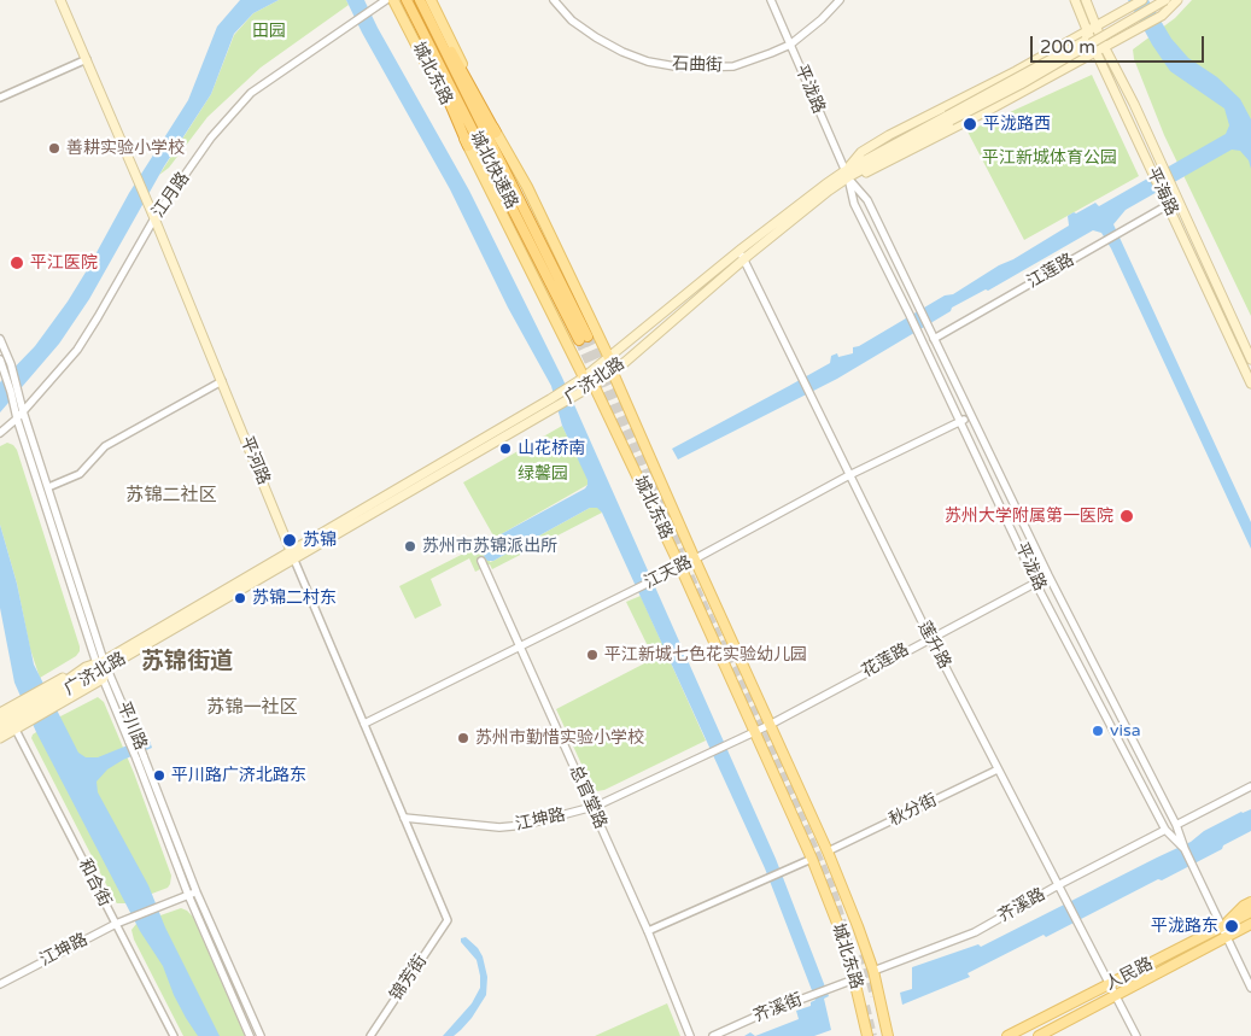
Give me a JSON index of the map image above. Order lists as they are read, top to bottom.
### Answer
{
  "streets": {
    "highway": ["城北快速路"],
    "main road": [
      "城北东路",
      "平海路",
      "广济北路",
      "平河路",
      "人民路"
    ],
    "street": [
      "石曲街",
      "平泷路",
      "江月路",
      "江莲路",
      "江天路",
      "莲升路",
      "花莲路",
      "平川路",
      "总官堂路",
      "秋分街",
      "江坤路",
      "和合街",
      "齐溪路",
      "锦芳街",
      "齐溪街"
    ]
  },
  "crossings": [
    ["石曲街", "平泷路"],
    ["城北东路", "广济北路"],
    ["城北东路", "江天路"],
    ["城北东路", "花莲路"],
    ["城北东路", "秋分街"],
    ["城北东路", "齐溪路"],
    ["城北东路", "齐溪街"],
    ["平泷路", "江莲路"],
    ["平泷路", "广济北路"],
    ["平泷路", "江天路"],
    ["平泷路", "花莲路"],
    ["平泷路", "齐溪路"],
    ["平泷路", "人民路"],
    ["平海路", "江莲路"],
    ["江月路", "平河路"],
    ["江月路", "平川路"],
    ["广济北路", "平河路"],
    ["广济北路", "莲升路"],
    ["广济北路", "平川路"],
    ["平河路", "江天路"],
    ["平河路", "江坤路"],
    ["平河路", "锦芳街"],
    ["江天路", "莲升路"],
    ["江天路", "总官堂路"],
    ["莲升路", "花莲路"],
    ["莲升路", "秋分街"],
    ["莲升路", "齐溪路"],
    ["莲升路", "人民路"],
    ["花莲路", "江坤路"],
    ["平川路", "江坤路"],
    ["总官堂路", "江坤路"],
    ["江坤路", "和合街"]
  ],
  "districts": ["苏锦二社区", "苏锦街道", "苏锦一社区"],
  "parks": ["田园", "平江新城体育公园", "绿馨园"],
  "places": [
    "平泷路西",
    "善耕实验小学校",
    "平江医院",
    "山花桥南",
    "苏州大学附属第一医院",
    "苏锦",
    "苏州市苏锦派出所",
    "苏锦二村东",
    "平江新城七色花实验幼儿园",
    "visa",
    "苏州市勤惜实验小学校",
    "平川路广济北路东",
    "平泷路东"
  ],
  "scale_bar": "200 m"
}
